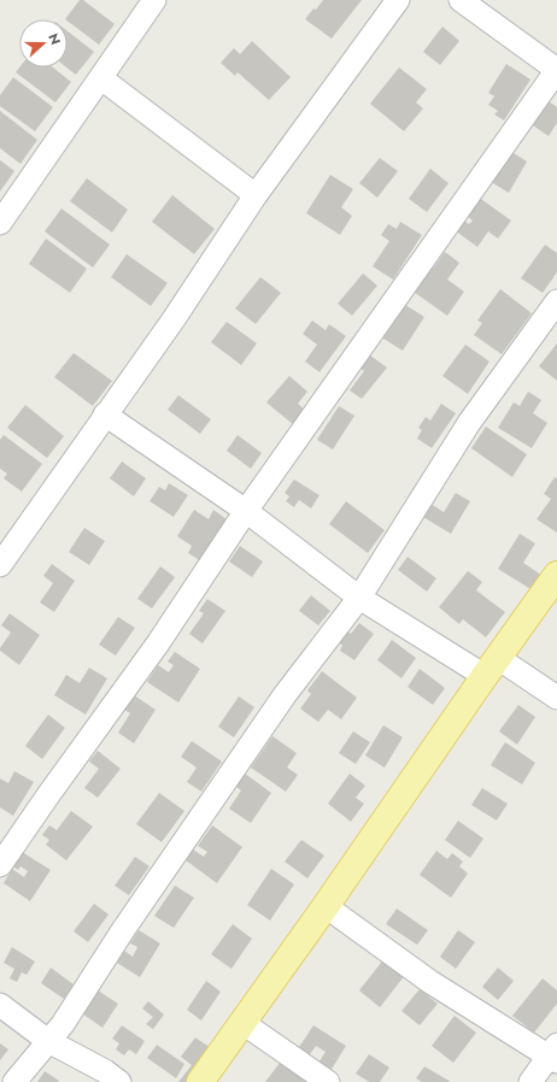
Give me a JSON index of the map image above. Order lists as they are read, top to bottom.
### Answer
{
  "north": "right"
}
